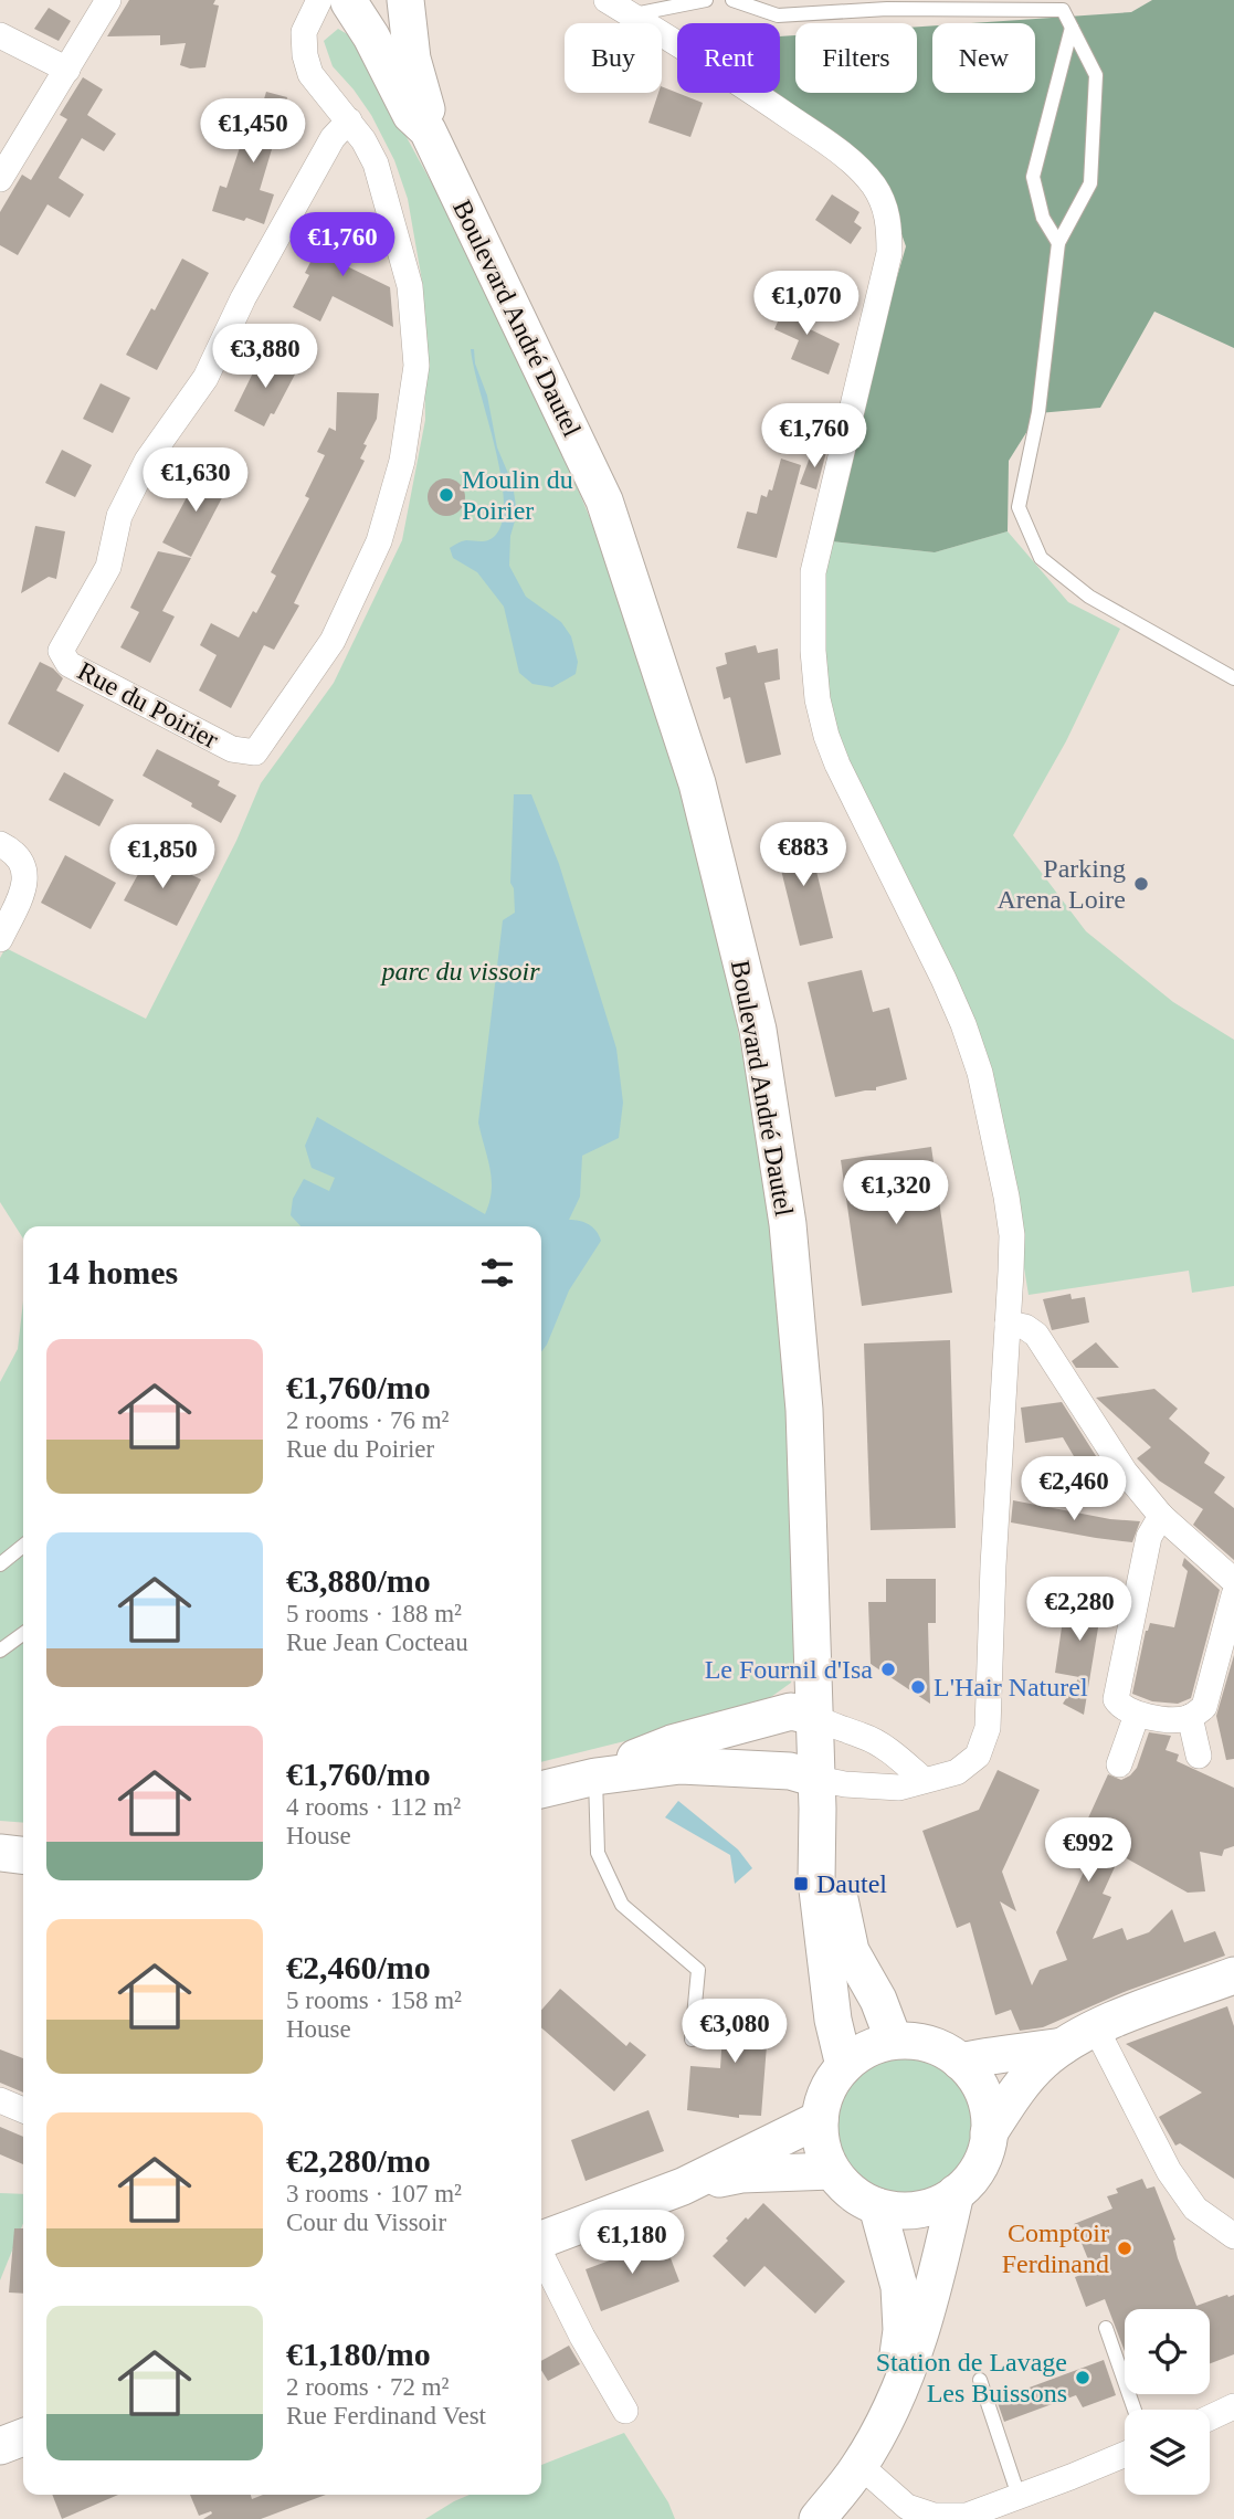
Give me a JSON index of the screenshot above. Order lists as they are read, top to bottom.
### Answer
{
  "streets": {
    "main road": ["Boulevard André Dautel"],
    "street": ["Rue du Poirier"]
  },
  "crossings": [
    ["Boulevard André Dautel", "Rue du Poirier"]
  ],
  "parks": ["parc du vissoir"],
  "places": {
    "other": [
      "Moulin du Poirier",
      "Parking Arena Loire",
      "Le Fournil d'Isa",
      "L'Hair Naturel",
      "Comptoir Ferdinand",
      "Station de Lavage Les Buissons"
    ],
    "transit": ["Dautel"]
  },
  "page": {
    "chip": [
      "Buy",
      "Rent",
      "Filters",
      "New"
    ],
    "price": [
      "€1,450",
      "€1,760",
      "€1,070",
      "€3,880",
      "€1,760",
      "€1,630",
      "€883",
      "€1,850",
      "€1,320",
      "€2,460",
      "€2,280",
      "€992",
      "€3,080",
      "€1,180"
    ],
    "heading": "14 homes",
    "list": [
      {
        "name": "€1,760/mo",
        "note": "2 rooms · 76 m² · Rue du Poirier"
      },
      {
        "name": "€3,880/mo",
        "note": "5 rooms · 188 m² · Rue Jean Cocteau"
      },
      {
        "name": "€1,760/mo",
        "note": "4 rooms · 112 m² · House"
      },
      {
        "name": "€2,460/mo",
        "note": "5 rooms · 158 m² · House"
      },
      {
        "name": "€2,280/mo",
        "note": "3 rooms · 107 m² · Cour du Vissoir"
      },
      {
        "name": "€1,180/mo",
        "note": "2 rooms · 72 m² · Rue Ferdinand Vest"
      }
    ]
  }
}
